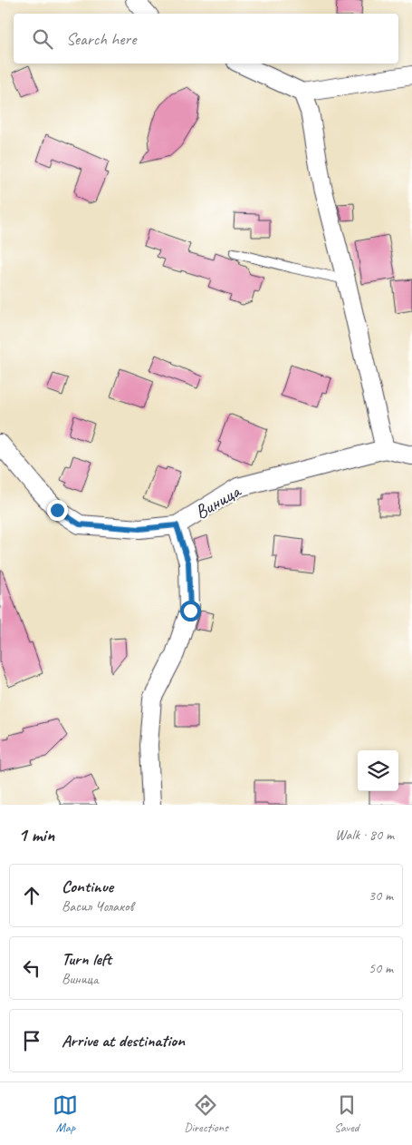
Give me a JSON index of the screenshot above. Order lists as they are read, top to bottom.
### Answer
{
  "streets": {
    "street": ["Виница"]
  },
  "page": {
    "search": "Search here",
    "heading": ["1 min", "Walk · 80 m"],
    "list": [
      ["Continue", "Васил Чолаков", "30 m"],
      ["Turn left", "Виница", "50 m"],
      "Arrive at destination"
    ],
    "nav": ["Map", "Directions", "Saved"]
  }
}
